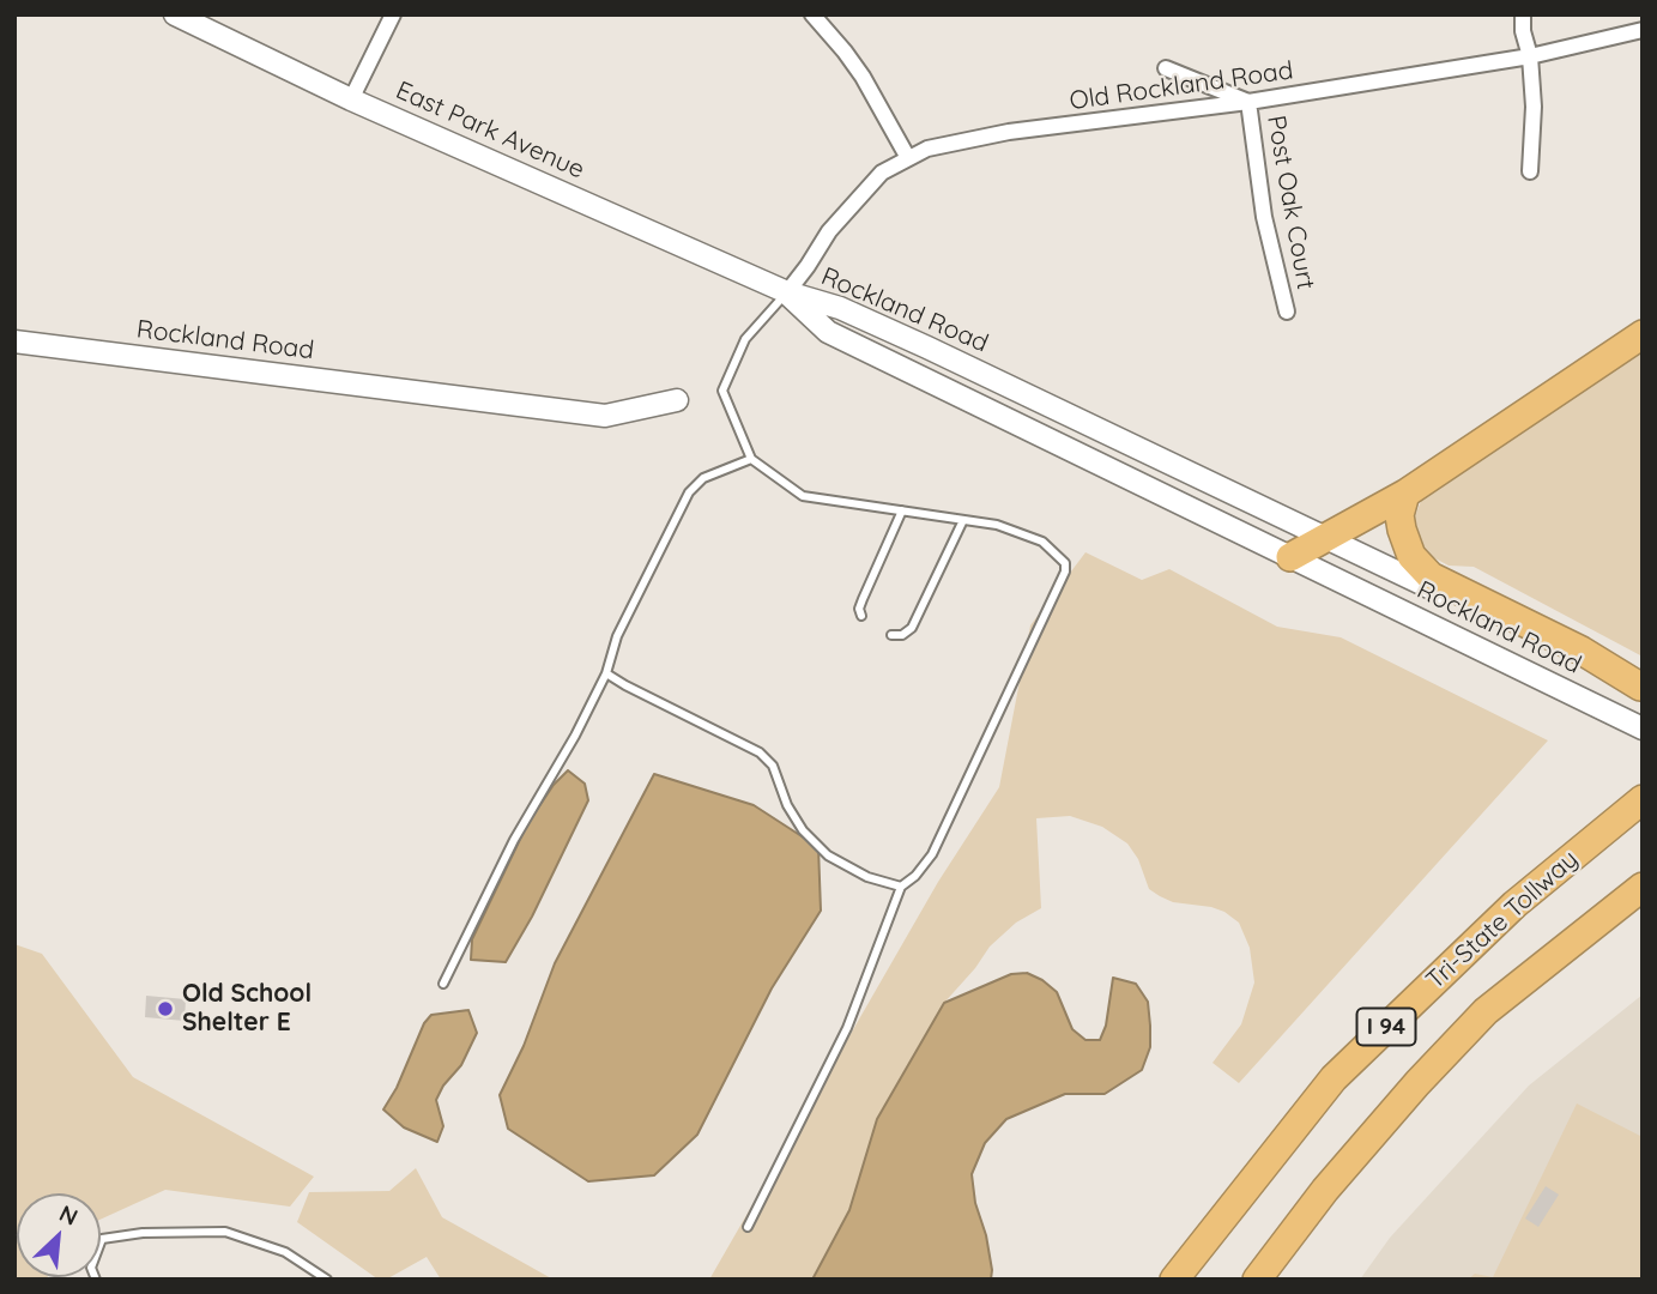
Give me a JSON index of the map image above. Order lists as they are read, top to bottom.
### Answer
{
  "streets": {
    "highway": ["Tri-State Tollway", "I 94"],
    "main road": ["East Park Avenue", "Rockland Road"],
    "street": ["Old Rockland Road", "Post Oak Court"]
  },
  "crossings": [
    ["Old Rockland Road", "East Park Avenue"],
    ["Old Rockland Road", "Post Oak Court"],
    ["Old Rockland Road", "Rockland Road"],
    ["East Park Avenue", "Rockland Road"]
  ],
  "places": ["Old School Shelter E"],
  "north": "top right"
}
